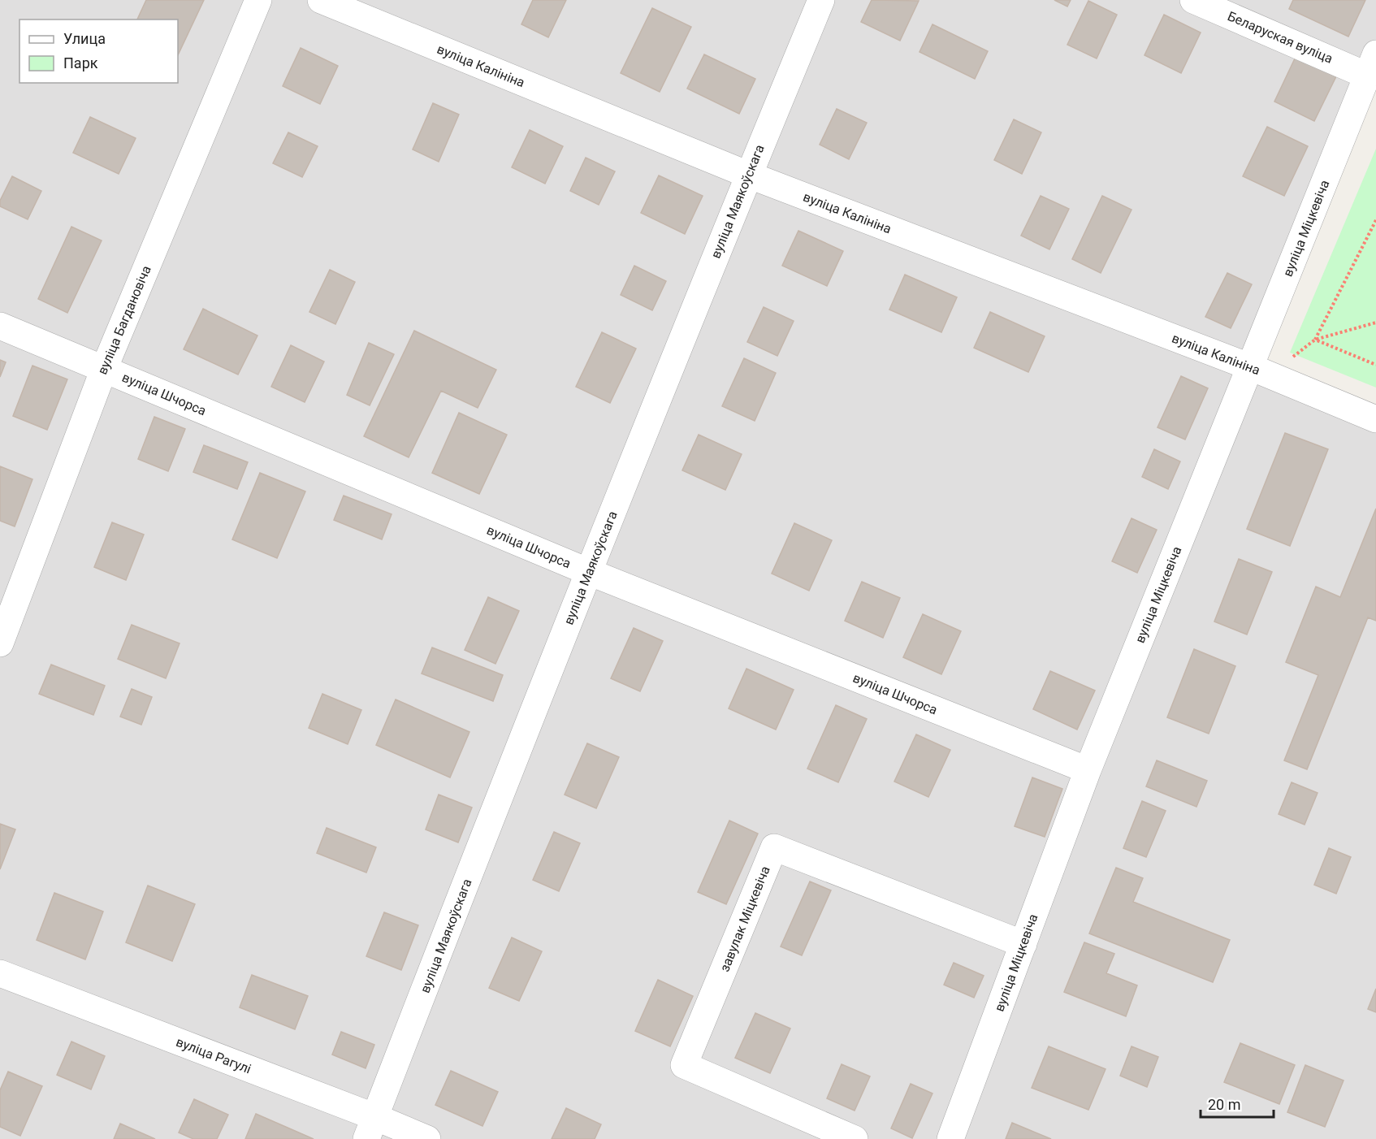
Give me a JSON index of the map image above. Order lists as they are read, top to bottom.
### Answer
{
  "streets": {
    "street": [
      "Беларуская вуліца",
      "вуліца Калініна",
      "вуліца Маякоўскага",
      "вуліца Міцкевіча",
      "вуліца Багдановіча",
      "вуліца Шчорса",
      "завулак Міцкевіча",
      "вуліца Рагулі"
    ]
  },
  "crossings": [
    ["Беларуская вуліца", "вуліца Міцкевіча"],
    ["вуліца Калініна", "вуліца Маякоўскага"],
    ["вуліца Калініна", "вуліца Міцкевіча"],
    ["вуліца Маякоўскага", "вуліца Шчорса"],
    ["вуліца Маякоўскага", "вуліца Рагулі"],
    ["вуліца Міцкевіча", "вуліца Шчорса"],
    ["вуліца Міцкевіча", "завулак Міцкевіча"],
    ["вуліца Багдановіча", "вуліца Шчорса"]
  ],
  "legend": ["Улица", "Парк"],
  "scale_bar": "20 m"
}
